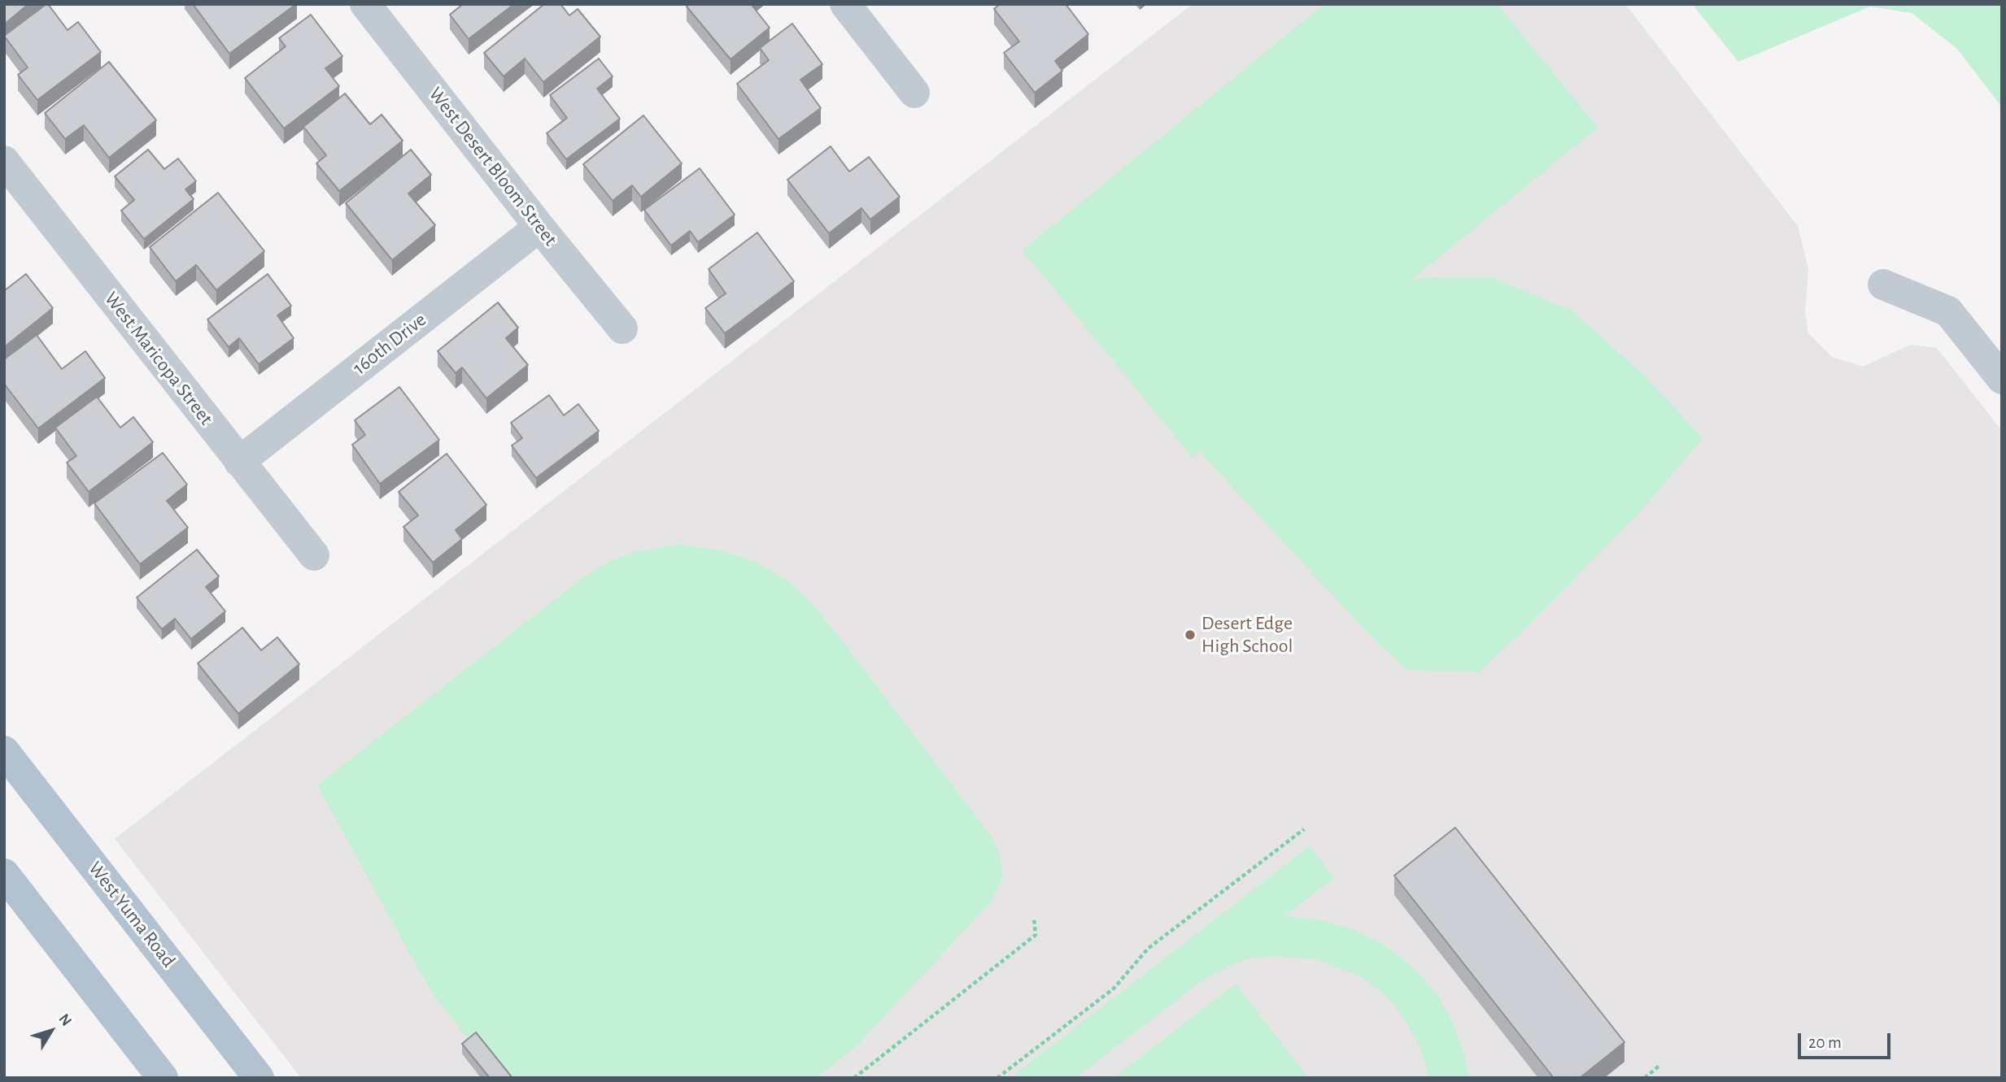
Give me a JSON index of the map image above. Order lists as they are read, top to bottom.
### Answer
{
  "streets": {
    "main road": ["West Yuma Road"],
    "street": ["West Desert Bloom Street", "160th Drive", "West Maricopa Street"]
  },
  "crossings": [
    ["West Desert Bloom Street", "160th Drive"],
    ["160th Drive", "West Maricopa Street"]
  ],
  "places": ["Desert Edge High School"],
  "scale_bar": "20 m",
  "north": "top right"
}
